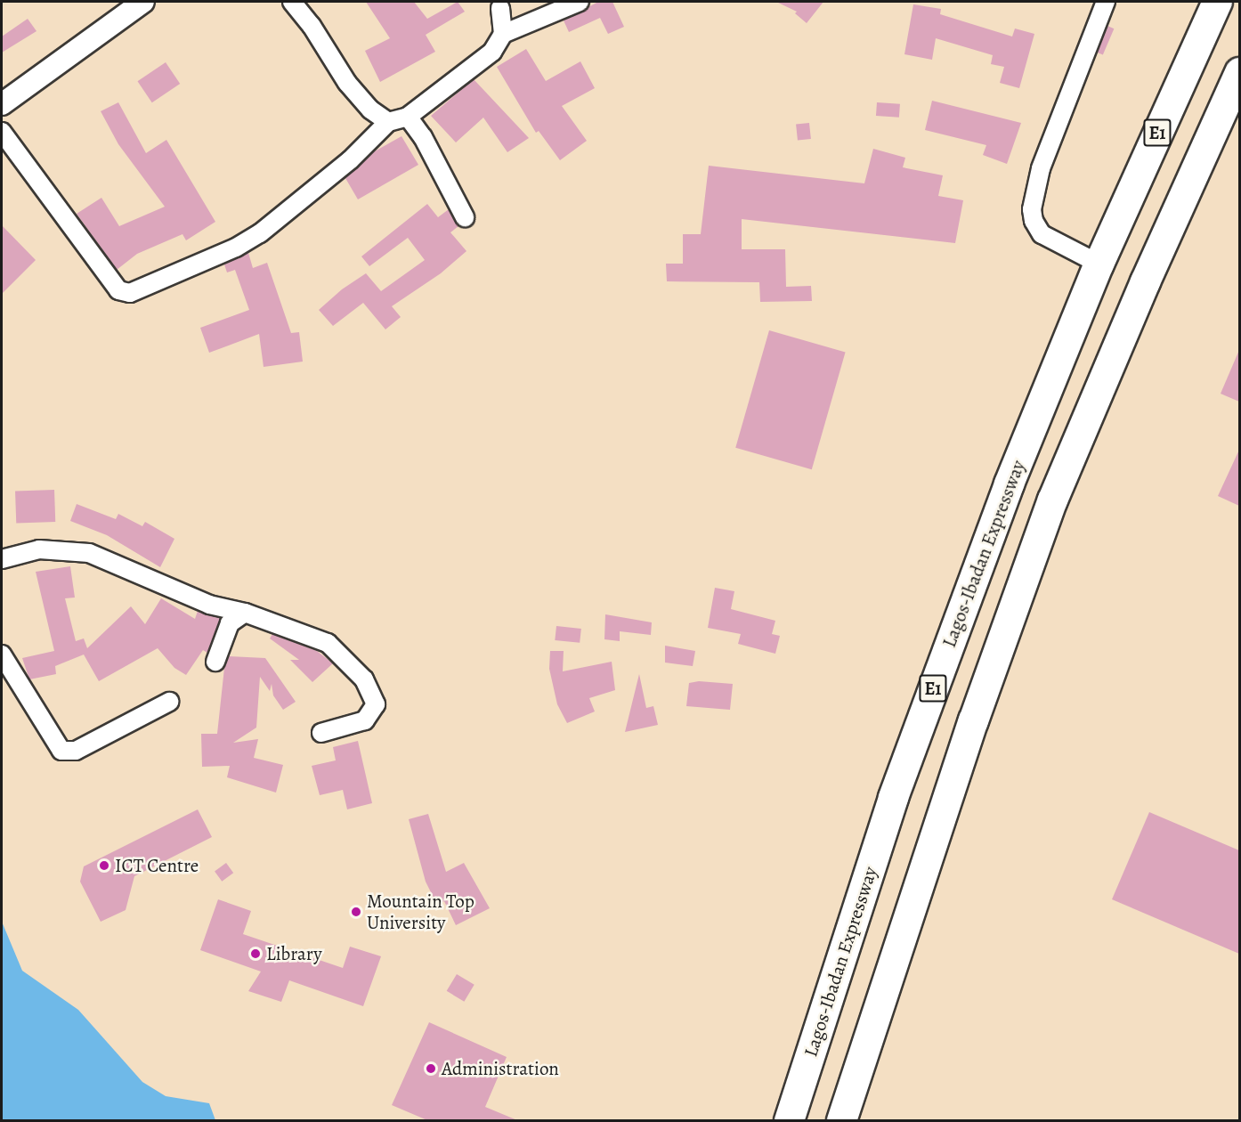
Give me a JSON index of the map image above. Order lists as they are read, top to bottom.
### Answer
{
  "streets": {
    "highway": ["E1", "Lagos-Ibadan Expressway"]
  },
  "places": [
    "ICT Centre",
    "Mountain Top University",
    "Library",
    "Administration"
  ]
}
